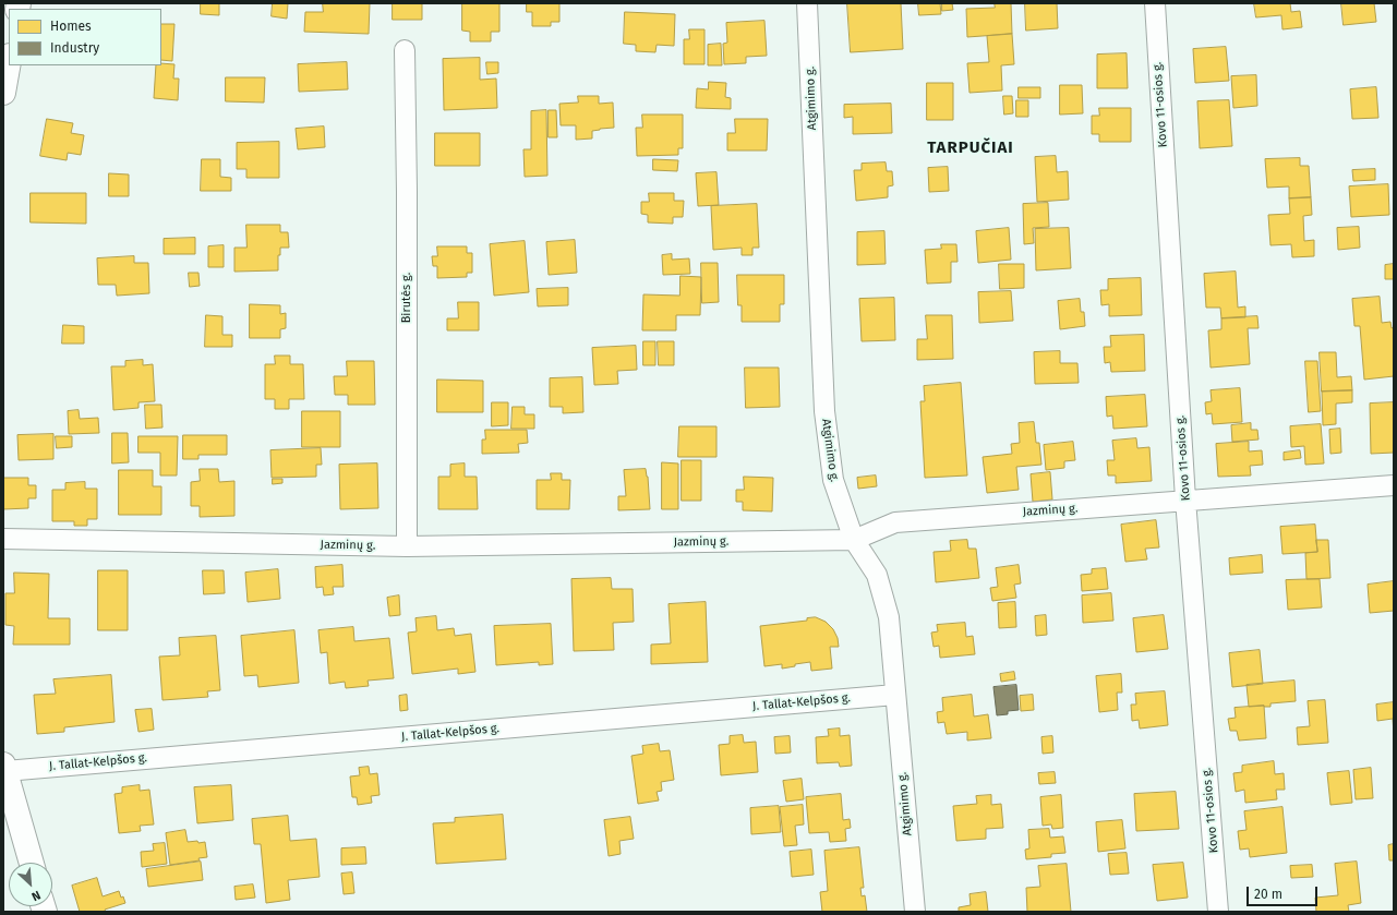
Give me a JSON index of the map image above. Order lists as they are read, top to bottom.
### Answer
{
  "streets": {
    "street": [
      "Atgimimo g.",
      "Kovo 11-osios g.",
      "Birutės g.",
      "Jazminų g.",
      "J. Tallat-Kelpšos g."
    ]
  },
  "crossings": [
    ["Atgimimo g.", "Jazminų g."],
    ["Atgimimo g.", "J. Tallat-Kelpšos g."],
    ["Kovo 11-osios g.", "Jazminų g."],
    ["Birutės g.", "Jazminų g."]
  ],
  "districts": ["TARPUČIAI"],
  "legend": ["Homes", "Industry"],
  "scale_bar": "20 m",
  "north": "bottom right"
}
